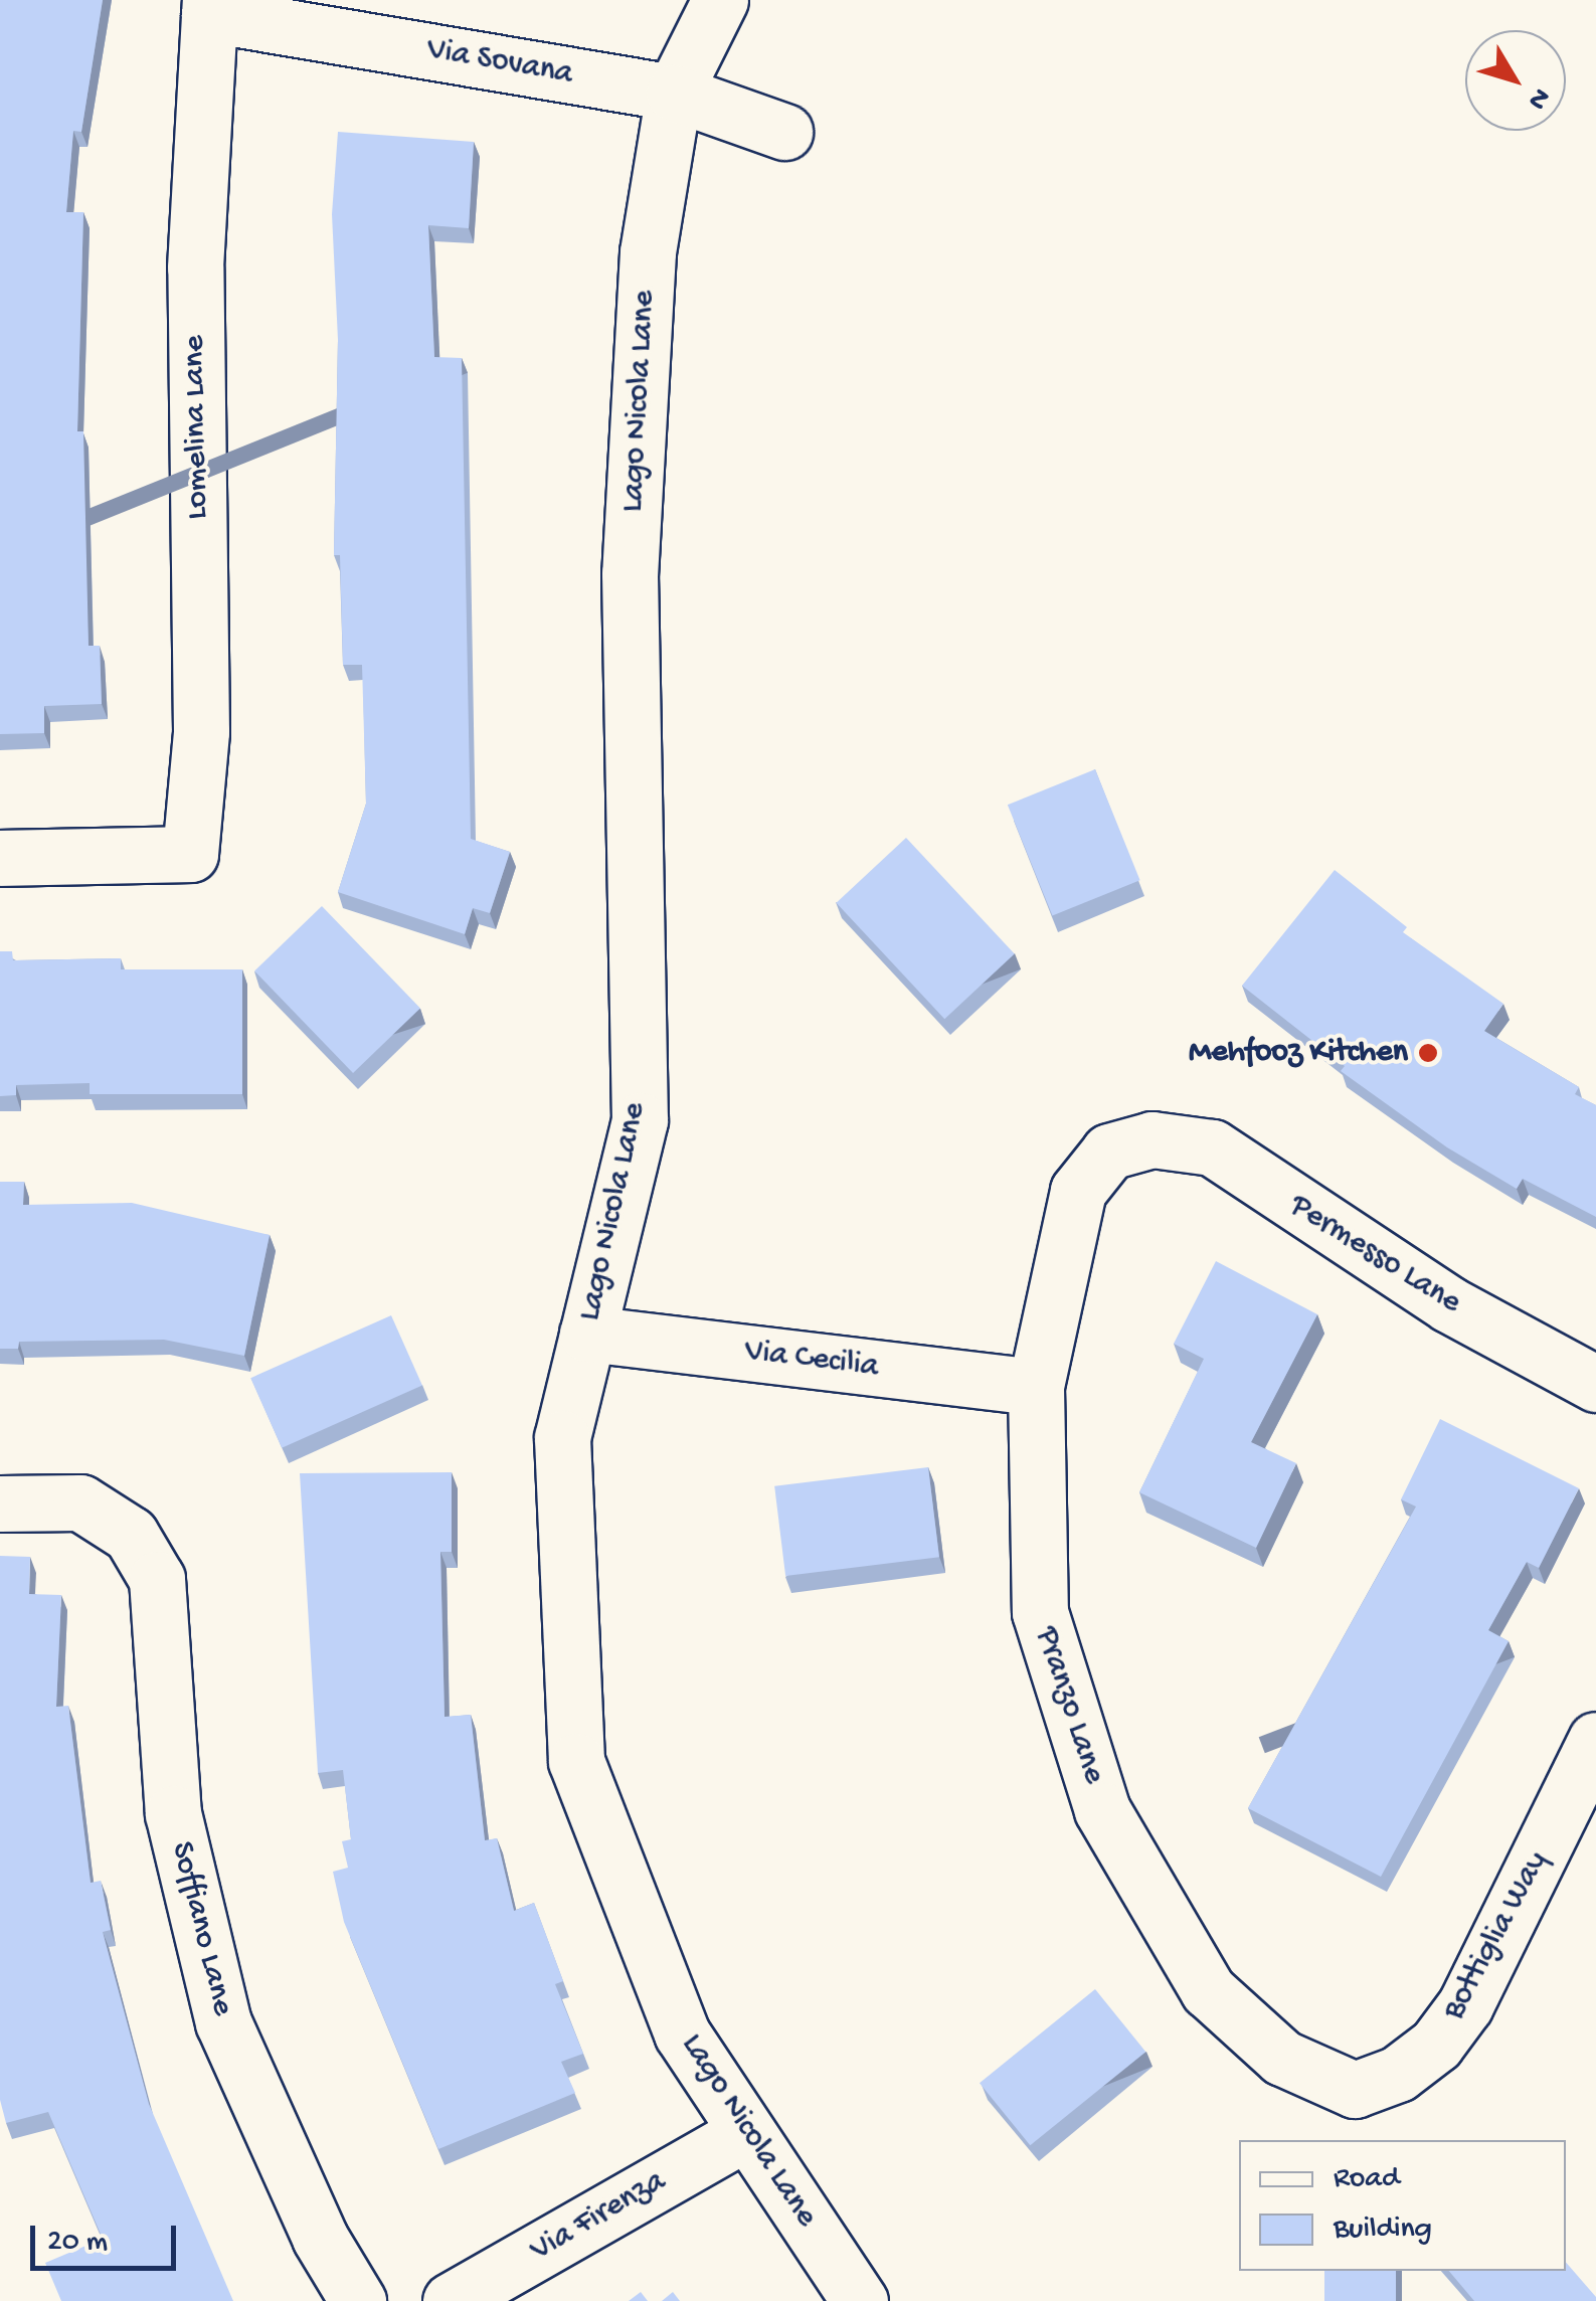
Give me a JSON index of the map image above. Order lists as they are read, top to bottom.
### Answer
{
  "streets": {
    "street": [
      "Via Sovana",
      "Lago Nicola Lane",
      "Lomelina Lane",
      "Permesso Lane",
      "Via Cecilia",
      "Pranzo Lane",
      "Soffiano Lane",
      "Bottiglia Way",
      "Via Firenza"
    ]
  },
  "crossings": [
    ["Via Sovana", "Lago Nicola Lane"],
    ["Via Sovana", "Lomelina Lane"],
    ["Lago Nicola Lane", "Via Cecilia"],
    ["Lago Nicola Lane", "Via Firenza"],
    ["Permesso Lane", "Pranzo Lane"],
    ["Via Cecilia", "Pranzo Lane"],
    ["Pranzo Lane", "Bottiglia Way"]
  ],
  "places": ["Mehfooz Kitchen"],
  "legend": ["Road", "Building"],
  "scale_bar": "20 m",
  "north": "bottom right"
}
